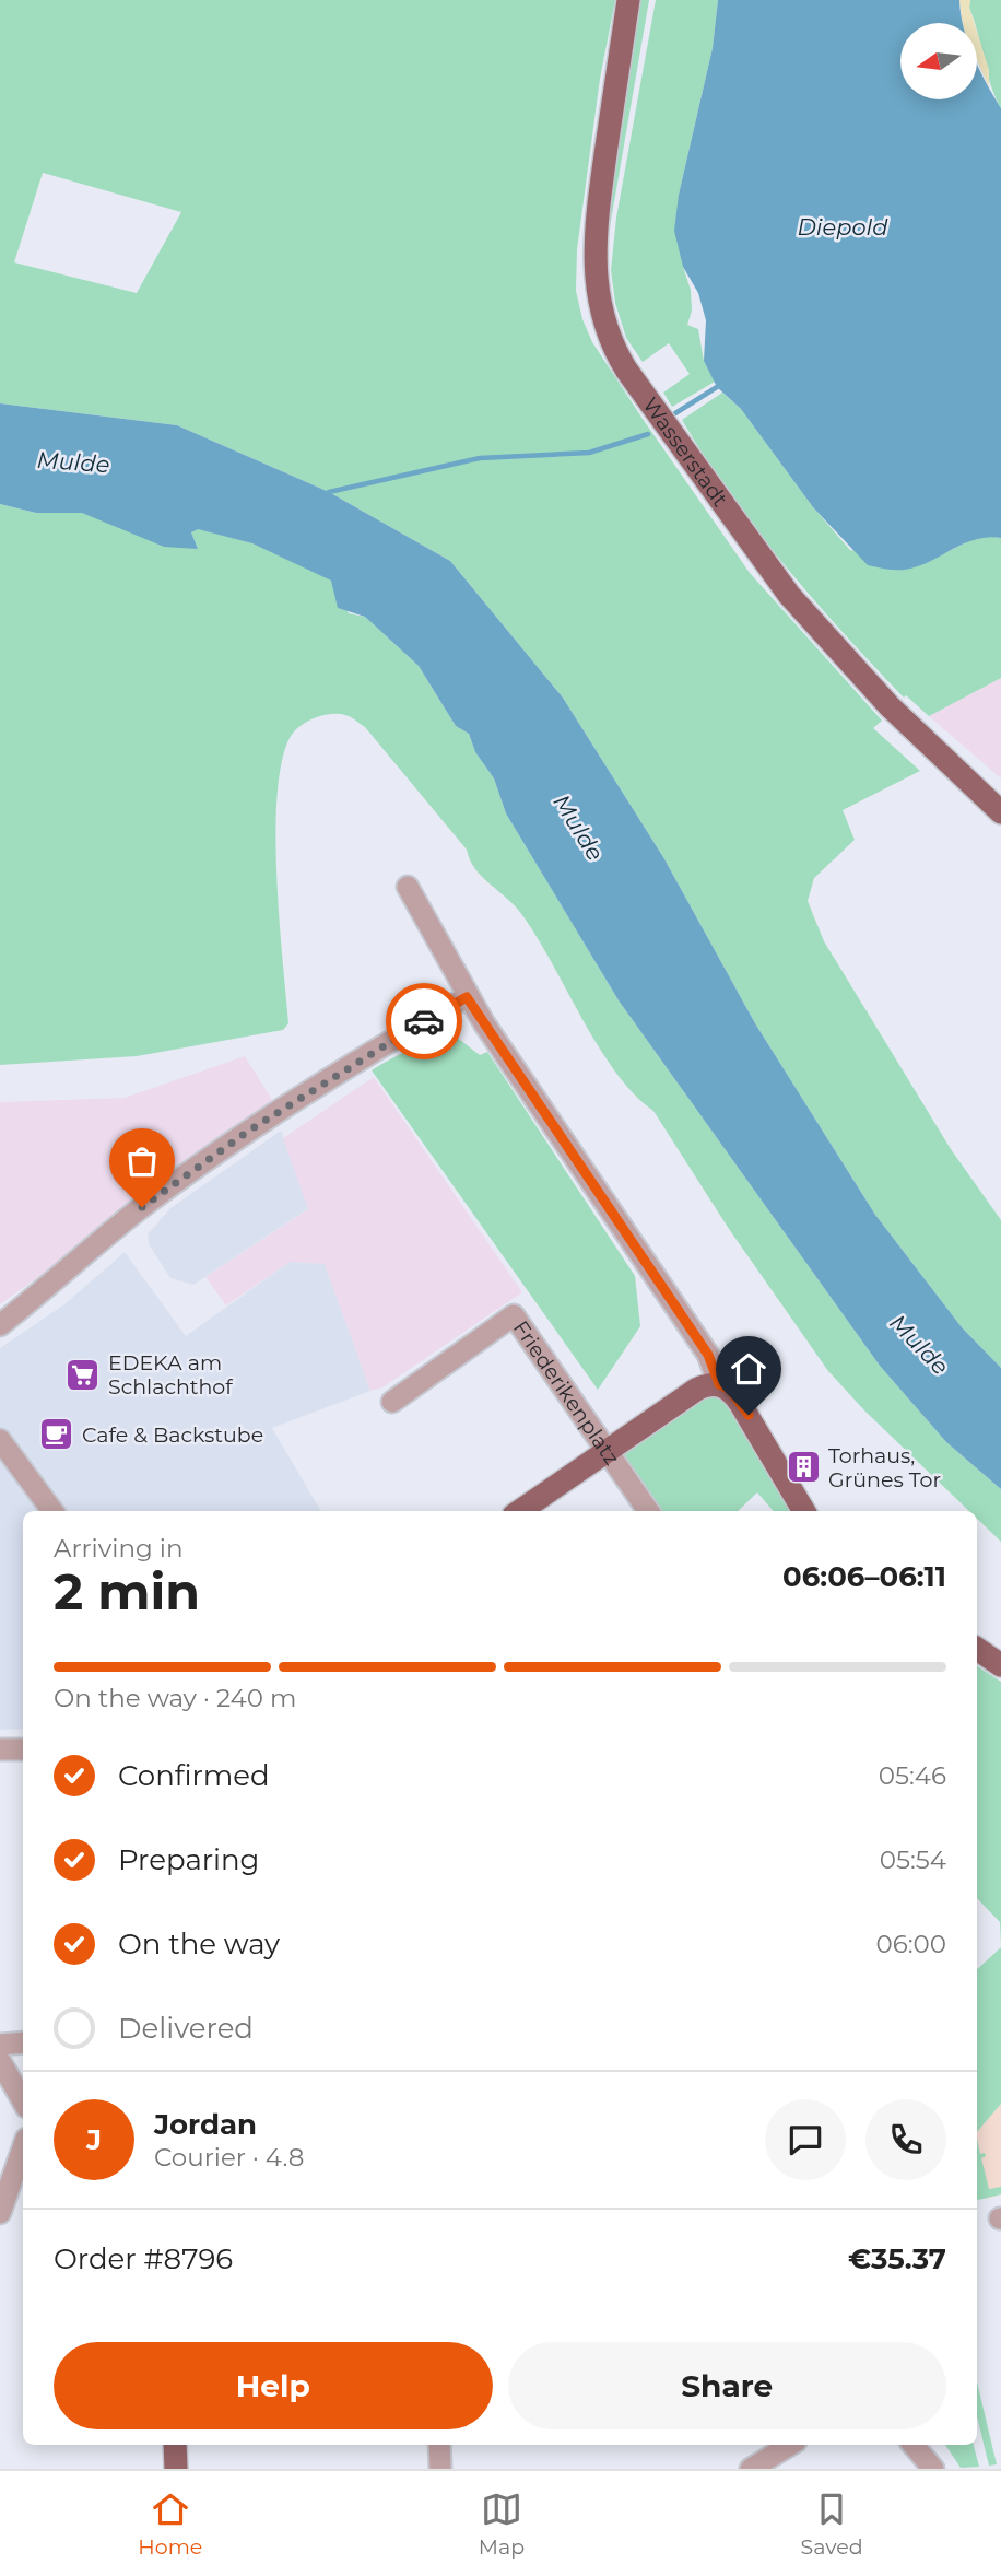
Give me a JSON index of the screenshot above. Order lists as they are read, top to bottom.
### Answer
{
  "streets": {
    "main road": ["Wasserstadt"],
    "street": ["Friederikenplatz"]
  },
  "water": ["Diepold", "Mulde"],
  "places": {
    "supermarket": ["EDEKA am Schlachthof"],
    "cafe": ["Cafe & Backstube"],
    "building": ["Torhaus, Grünes Tor"]
  },
  "north": "left",
  "page": {
    "heading": ["2 min", "Arriving in", "06:06–06:11"],
    "panel": [
      "Jordan",
      "Courier · 4.8",
      "Order #8796",
      "€35.37"
    ],
    "bar": "On the way · 240 m",
    "list": [
      ["Confirmed", "05:46"],
      ["Preparing", "05:54"],
      ["On the way", "06:00"],
      "Delivered"
    ],
    "round": "J",
    "buttons": ["Help", "Share"],
    "tabs": ["Home", "Map", "Saved"]
  }
}
